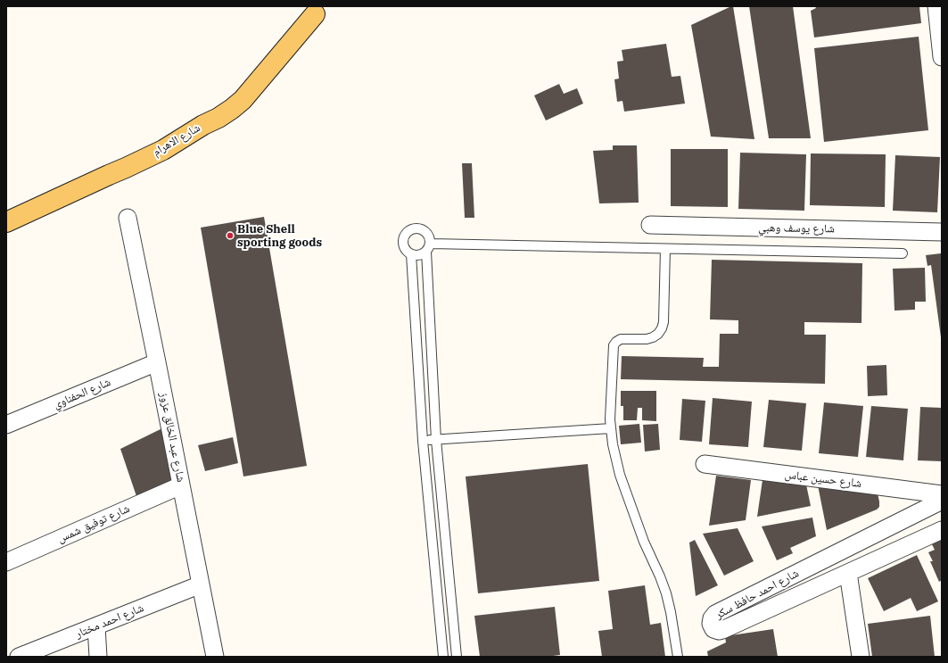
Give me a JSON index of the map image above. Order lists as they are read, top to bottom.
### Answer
{
  "streets": {
    "main road": ["شارع الاهرام"],
    "street": [
      "شارع يوسف وهبي",
      "شارع الحفناوي",
      "شارع عبد الخالق عزوز",
      "شارع حسين عباس",
      "شارع توفيق شمس",
      "شارع احمد حافظ سكر",
      "شارع احمد مختار"
    ]
  },
  "crossings": [
    ["شارع الحفناوي", "شارع عبد الخالق عزوز"],
    ["شارع عبد الخالق عزوز", "شارع توفيق شمس"],
    ["شارع عبد الخالق عزوز", "شارع احمد مختار"]
  ],
  "places": ["Blue Shell sporting goods"]
}
